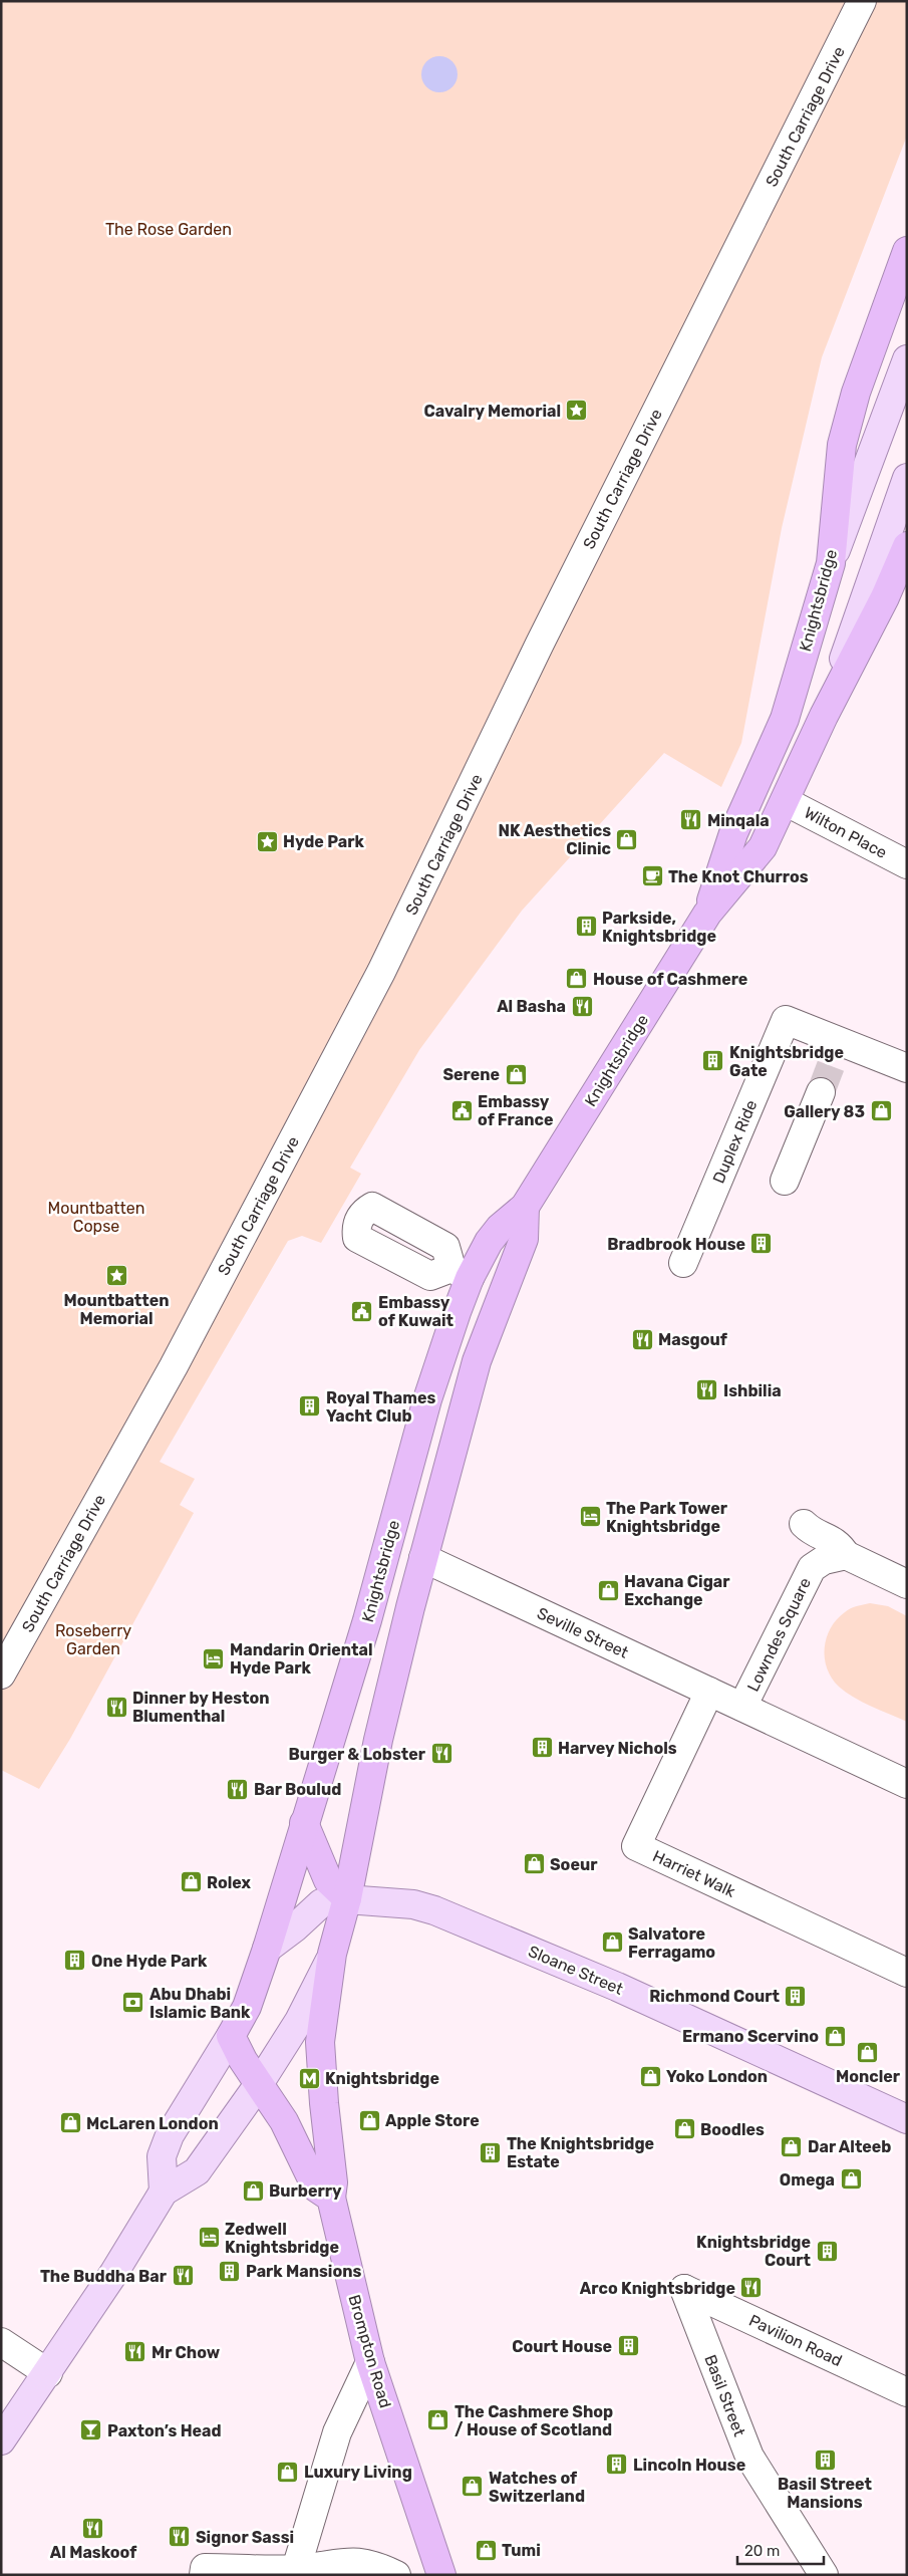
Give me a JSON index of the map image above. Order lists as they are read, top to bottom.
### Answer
{
  "streets": {
    "highway": ["Knightsbridge", "Brompton Road"],
    "main road": ["Sloane Street"],
    "street": [
      "South Carriage Drive",
      "Wilton Place",
      "Duplex Ride",
      "Seville Street",
      "Lowndes Square",
      "Harriet Walk",
      "Pavilion Road",
      "Basil Street"
    ]
  },
  "crossings": [
    ["Knightsbridge", "Wilton Place"],
    ["Knightsbridge", "Sloane Street"],
    ["Seville Street", "Lowndes Square"],
    ["Seville Street", "Harriet Walk"],
    ["Pavilion Road", "Basil Street"]
  ],
  "parks": ["The Rose Garden", "Mountbatten Copse", "Roseberry Garden"],
  "places": {
    "place": ["Cavalry Memorial", "Hyde Park", "Mountbatten Memorial"],
    "restaurant": [
      "Minqala",
      "Al Basha",
      "Masgouf",
      "Ishbilia",
      "Dinner by Heston Blumenthal",
      "Burger & Lobster",
      "Bar Boulud",
      "The Buddha Bar",
      "Arco Knightsbridge",
      "Mr Chow",
      "Al Maskoof",
      "Signor Sassi"
    ],
    "shop": [
      "NK Aesthetics Clinic",
      "House of Cashmere",
      "Serene",
      "Gallery 83",
      "Havana Cigar Exchange",
      "Soeur",
      "Rolex",
      "Salvatore Ferragamo",
      "Ermano Scervino",
      "Moncler",
      "Yoko London",
      "Apple Store",
      "McLaren London",
      "Boodles",
      "Dar Alteeb",
      "Omega",
      "Burberry",
      "The Cashmere Shop / House of Scotland",
      "Luxury Living",
      "Watches of Switzerland",
      "Tumi"
    ],
    "cafe": ["The Knot Churros"],
    "building": [
      "Parkside, Knightsbridge",
      "Knightsbridge Gate",
      "Bradbrook House",
      "Royal Thames Yacht Club",
      "Harvey Nichols",
      "One Hyde Park",
      "Richmond Court",
      "The Knightsbridge Estate",
      "Knightsbridge Court",
      "Park Mansions",
      "Court House",
      "Basil Street Mansions",
      "Lincoln House"
    ],
    "public building": ["Embassy of France", "Embassy of Kuwait"],
    "hotel": ["The Park Tower Knightsbridge", "Mandarin Oriental Hyde Park", "Zedwell Knightsbridge"],
    "bank": ["Abu Dhabi Islamic Bank"],
    "metro station": ["Knightsbridge"],
    "bar": ["Paxton’s Head"]
  },
  "scale_bar": "20 m"
}
